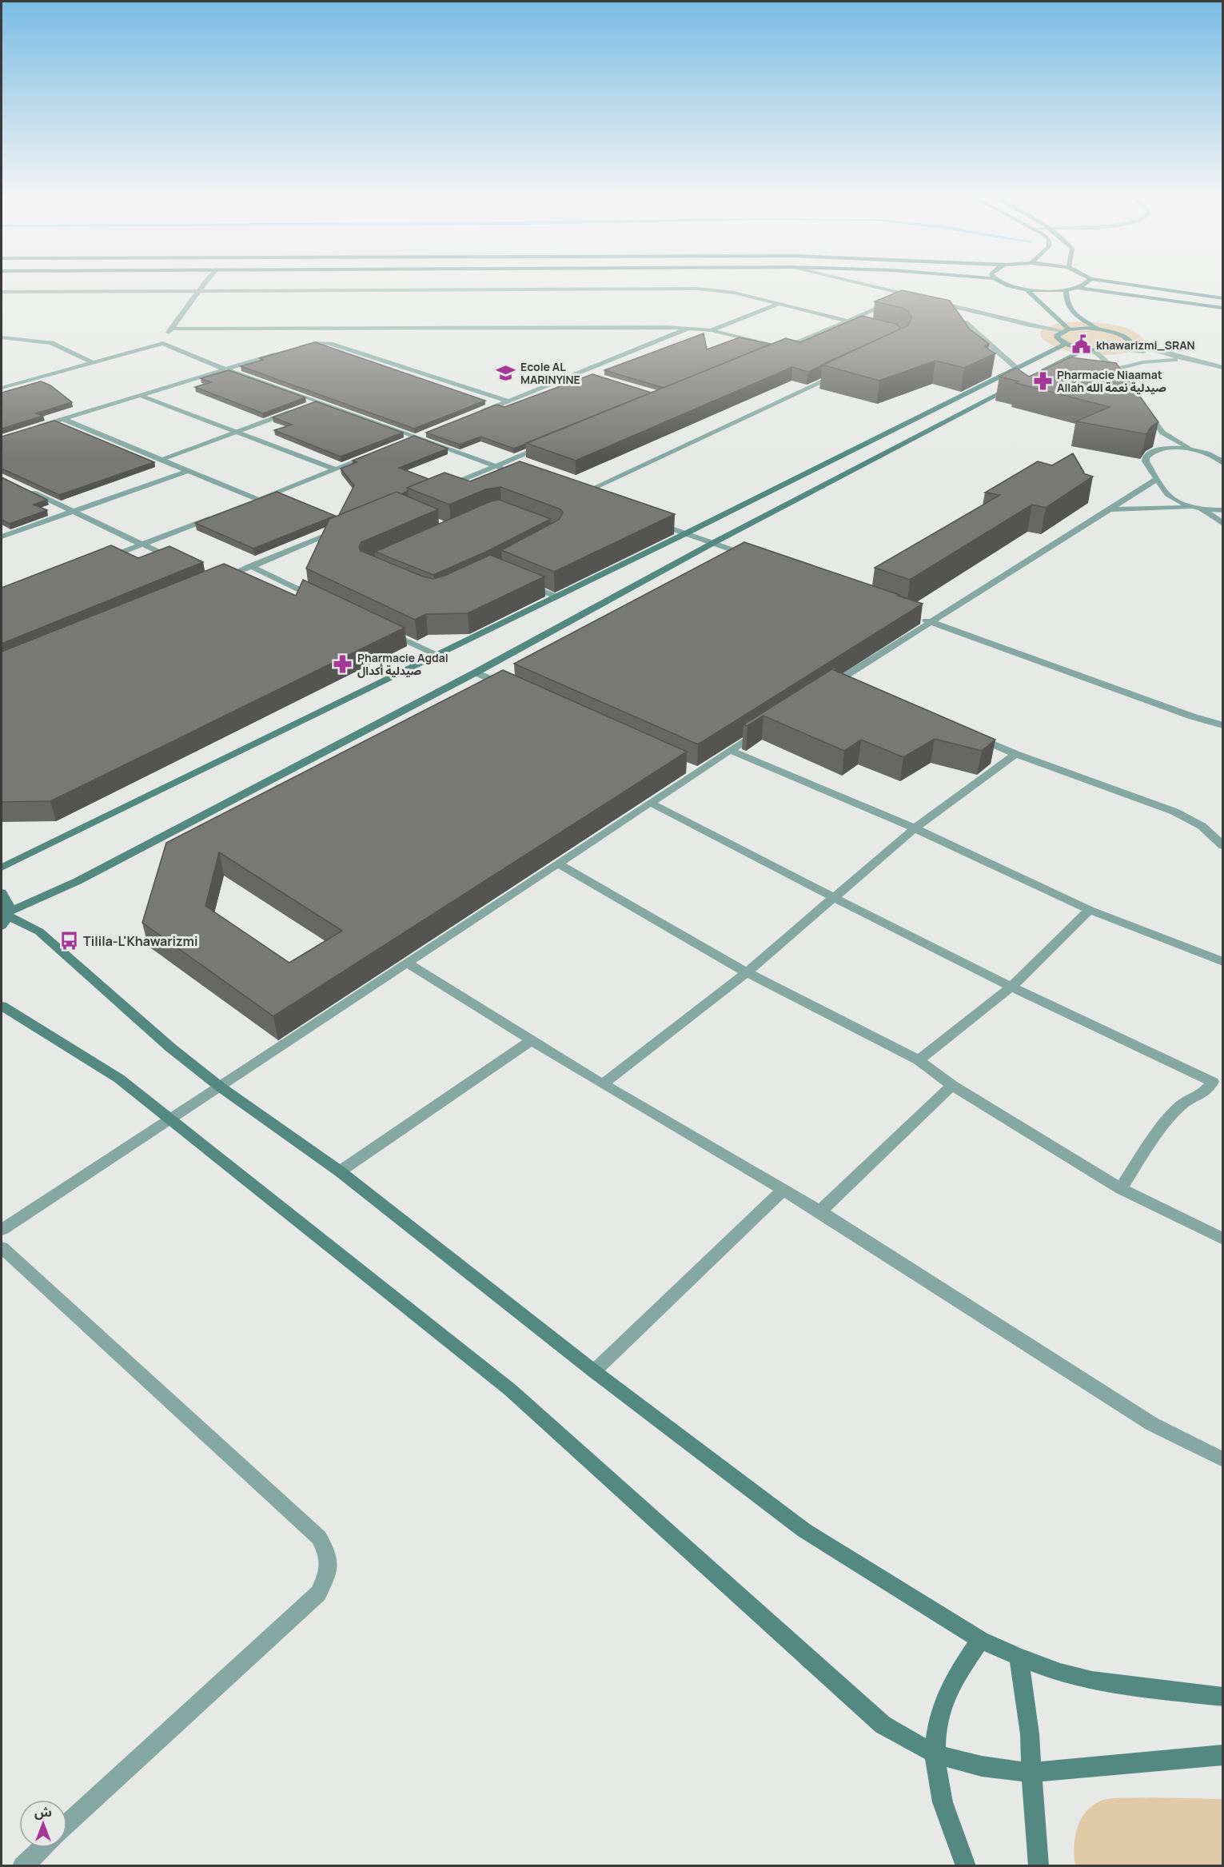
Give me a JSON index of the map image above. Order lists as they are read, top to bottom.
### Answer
{
  "places": {
    "public building": ["khawarizmi_SRAN"],
    "school or university": ["Ecole AL MARINYINE"],
    "pharmacy": ["Pharmacie Niaamat Allah صيدلية نعمة الله", "Pharmacie Agdal صيدلية أكدال"],
    "bus stop": ["Tilila-L'Khawarizmi"]
  },
  "north": "top"
}
